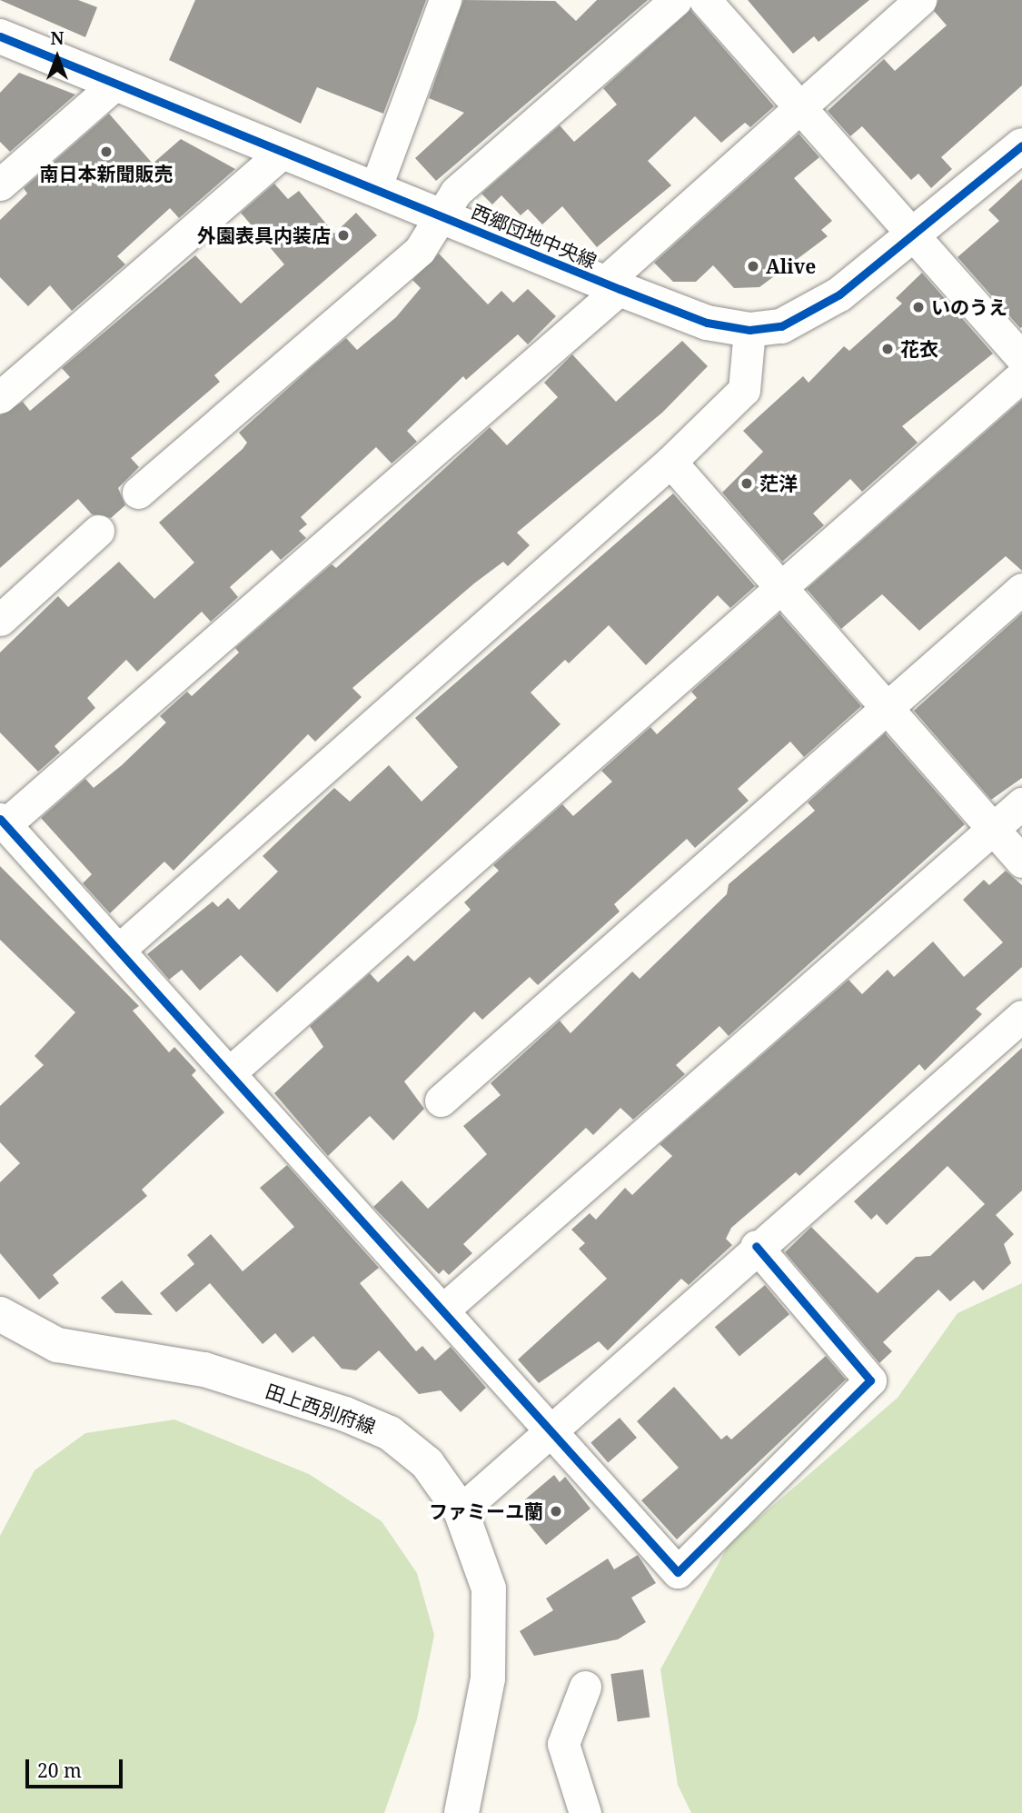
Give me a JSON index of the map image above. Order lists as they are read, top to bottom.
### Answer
{
  "streets": {
    "street": ["西郷団地中央線", "田上西別府線"]
  },
  "places": [
    "南日本新聞販売",
    "外園表具内装店",
    "Alive",
    "いのうえ",
    "花衣",
    "茫洋",
    "ファミーユ蘭"
  ],
  "scale_bar": "20 m",
  "north": "top"
}
